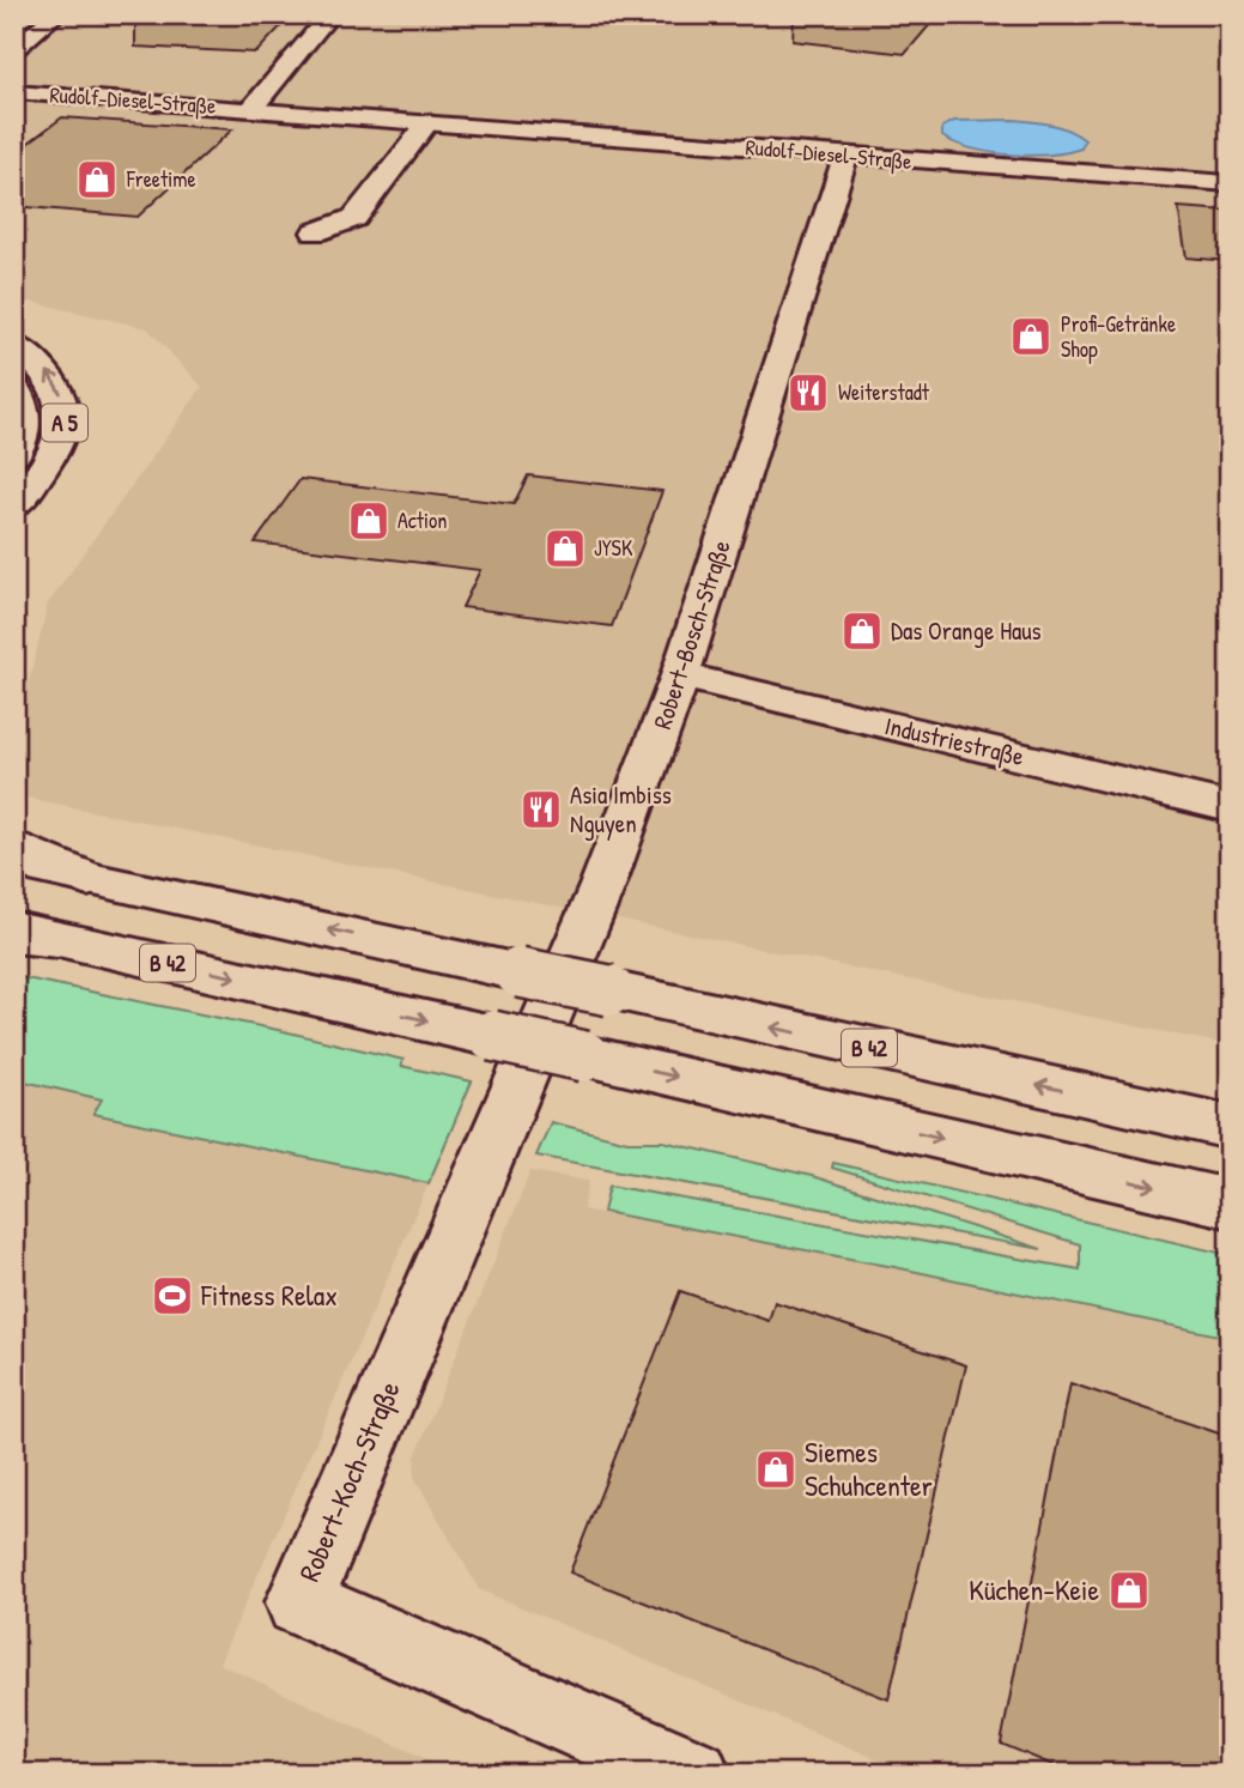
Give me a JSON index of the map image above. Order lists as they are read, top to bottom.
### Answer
{
  "streets": {
    "main road": [
      "Rudolf-Diesel-Straße",
      "A 5",
      "Robert-Bosch-Straße",
      "Industriestraße",
      "B 42",
      "Robert-Koch-Straße"
    ]
  },
  "crossings": [
    ["Rudolf-Diesel-Straße", "Robert-Bosch-Straße"],
    ["Robert-Bosch-Straße", "Industriestraße"],
    ["Robert-Bosch-Straße", "Robert-Koch-Straße"]
  ],
  "places": {
    "shop": [
      "Freetime",
      "Profi-Getränke Shop",
      "Action",
      "JYSK",
      "Das Orange Haus",
      "Siemes Schuhcenter",
      "Küchen-Keie"
    ],
    "restaurant": ["Weiterstadt", "Asia Imbiss Nguyen"],
    "sports": ["Fitness Relax"]
  }
}
